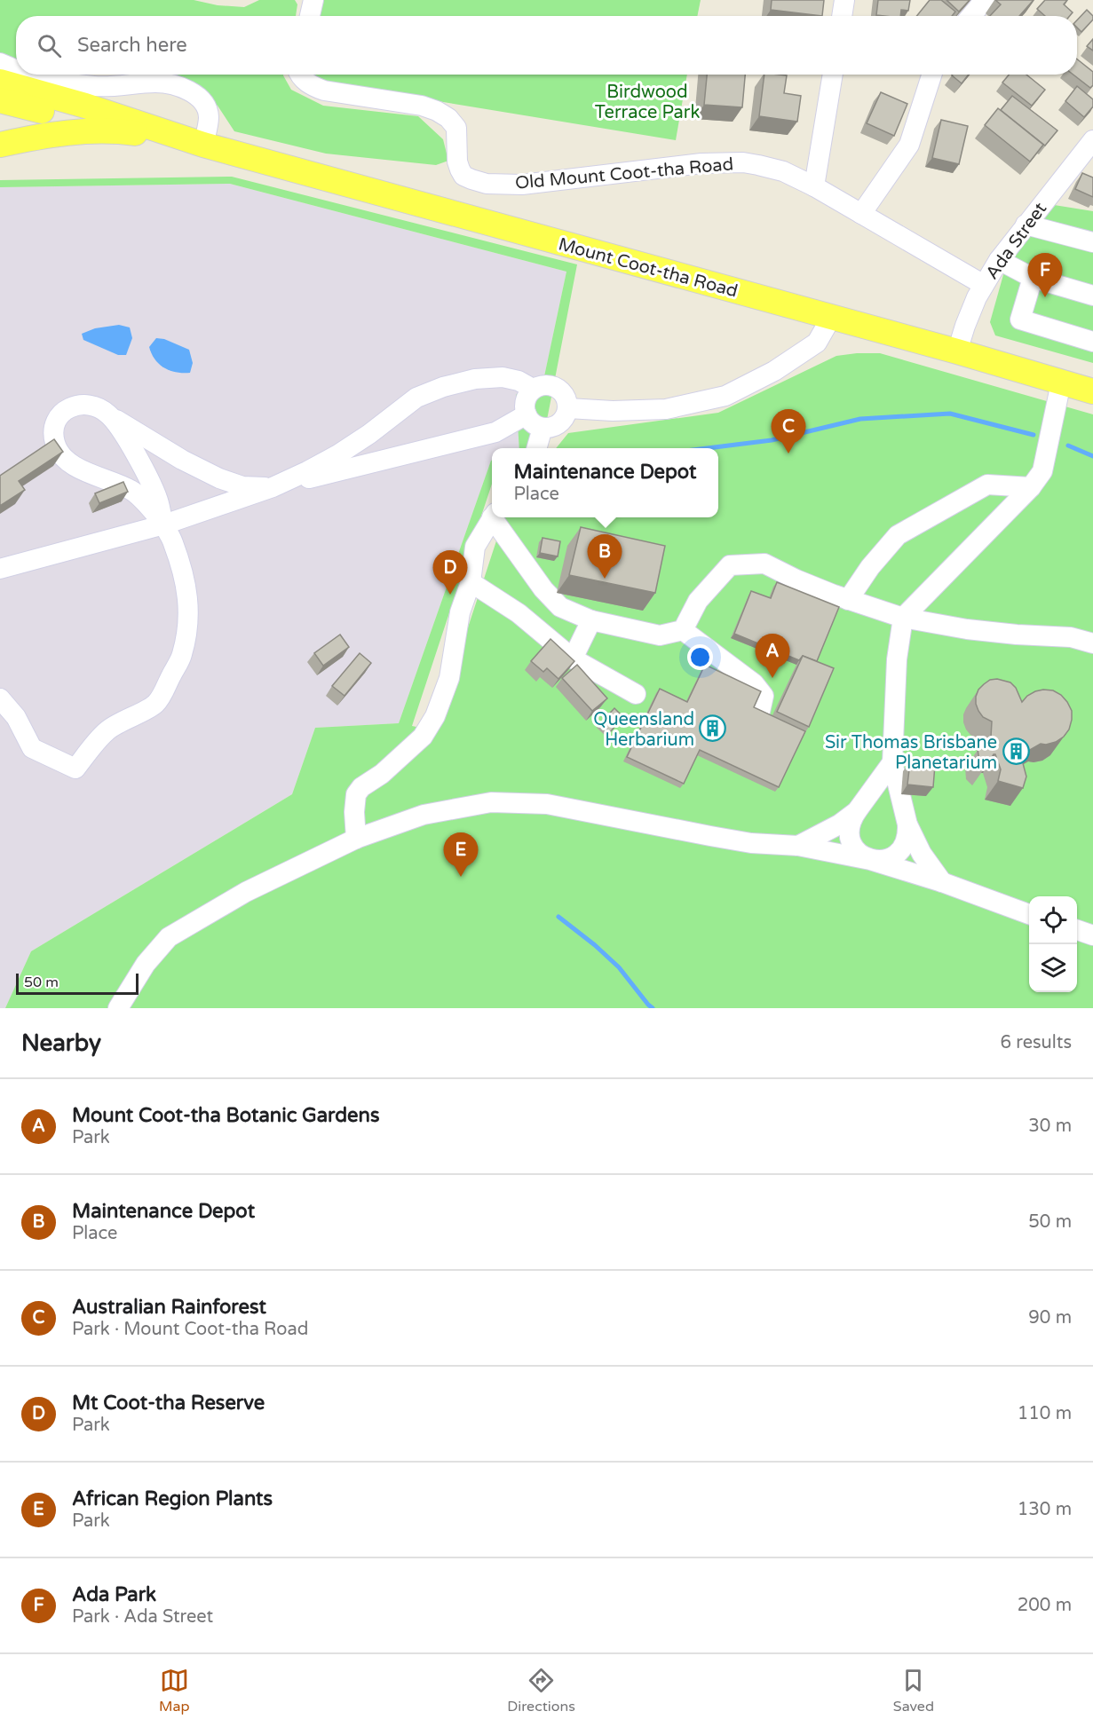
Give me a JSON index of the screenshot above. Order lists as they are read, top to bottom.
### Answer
{
  "streets": {
    "main road": ["Mount Coot-tha Road"],
    "street": ["Old Mount Coot-tha Road", "Ada Street"]
  },
  "crossings": [
    ["Old Mount Coot-tha Road", "Ada Street"],
    ["Ada Street", "Mount Coot-tha Road"]
  ],
  "parks": ["Birdwood Terrace Park"],
  "places": {
    "building": ["Queensland Herbarium", "Sir Thomas Brisbane Planetarium"]
  },
  "scale_bar": "50 m",
  "page": {
    "search": "Search here",
    "pins": [
      "F",
      "C",
      "B",
      "D",
      "A",
      "E"
    ],
    "popup": ["Maintenance Depot", "Place"],
    "scale": "50 m",
    "heading": ["Nearby", "6 results"],
    "list": [
      {
        "mark": "A",
        "name": "Mount Coot-tha Botanic Gardens",
        "note": "Park",
        "value": "30 m"
      },
      {
        "mark": "B",
        "name": "Maintenance Depot",
        "note": "Place",
        "value": "50 m"
      },
      {
        "mark": "C",
        "name": "Australian Rainforest",
        "note": "Park · Mount Coot-tha Road",
        "value": "90 m"
      },
      {
        "mark": "D",
        "name": "Mt Coot-tha Reserve",
        "note": "Park",
        "value": "110 m"
      },
      {
        "mark": "E",
        "name": "African Region Plants",
        "note": "Park",
        "value": "130 m"
      },
      {
        "mark": "F",
        "name": "Ada Park",
        "note": "Park · Ada Street",
        "value": "200 m"
      }
    ],
    "nav": ["Map", "Directions", "Saved"]
  }
}
